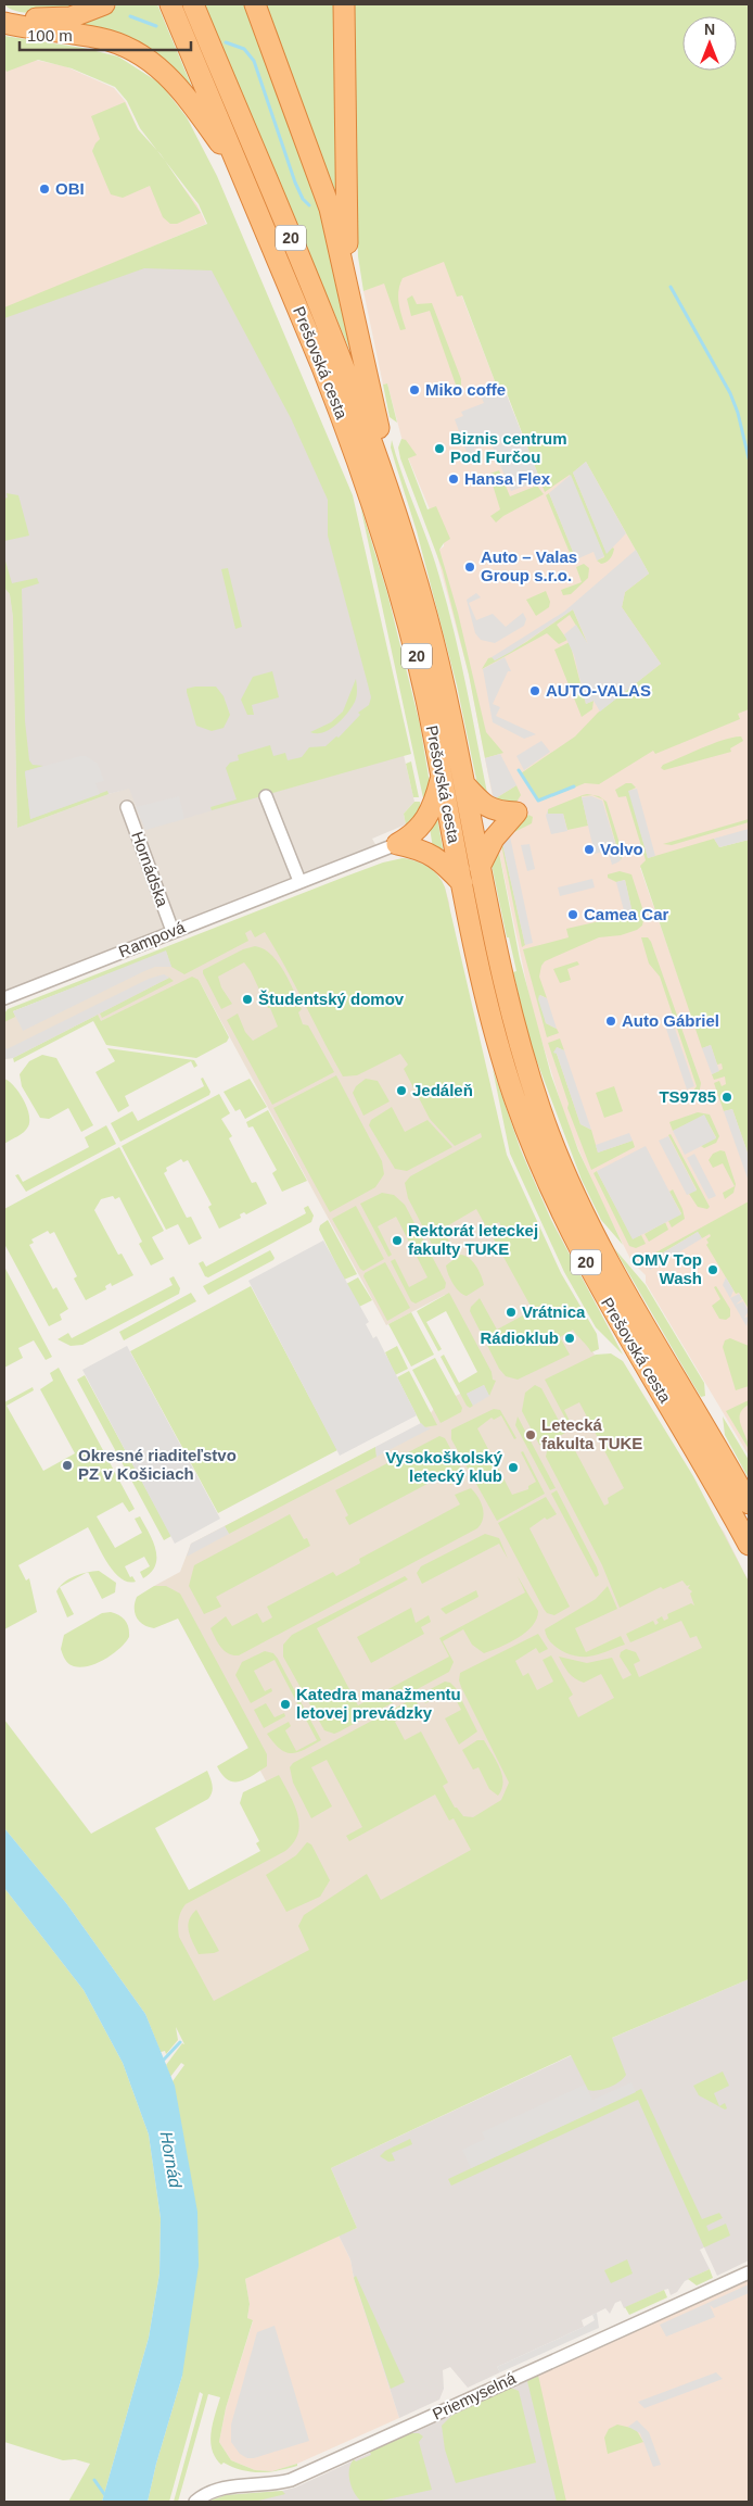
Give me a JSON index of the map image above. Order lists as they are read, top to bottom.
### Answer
{
  "streets": {
    "highway": ["20", "Prešovská cesta"],
    "street": ["Hornádska", "Rampová", "Priemyselná"]
  },
  "crossings": [
    ["Hornádska", "Rampová"]
  ],
  "water": ["Hornád"],
  "places": [
    "OBI",
    "Miko coffe",
    "Biznis centrum Pod Furčou",
    "Hansa Flex",
    "Auto – Valas Group s.r.o.",
    "AUTO-VALAS",
    "Volvo",
    "Camea Car",
    "Študentský domov",
    "Auto Gábriel",
    "Jedáleň",
    "TS9785",
    "Rektorát leteckej fakulty TUKE",
    "OMV Top Wash",
    "Vrátnica",
    "Rádioklub",
    "Letecká fakulta TUKE",
    "Okresné riaditeľstvo PZ v Košiciach",
    "Vysokoškolský letecký klub",
    "Katedra manažmentu letovej prevádzky"
  ],
  "scale_bar": "100 m",
  "north": "top"
}
